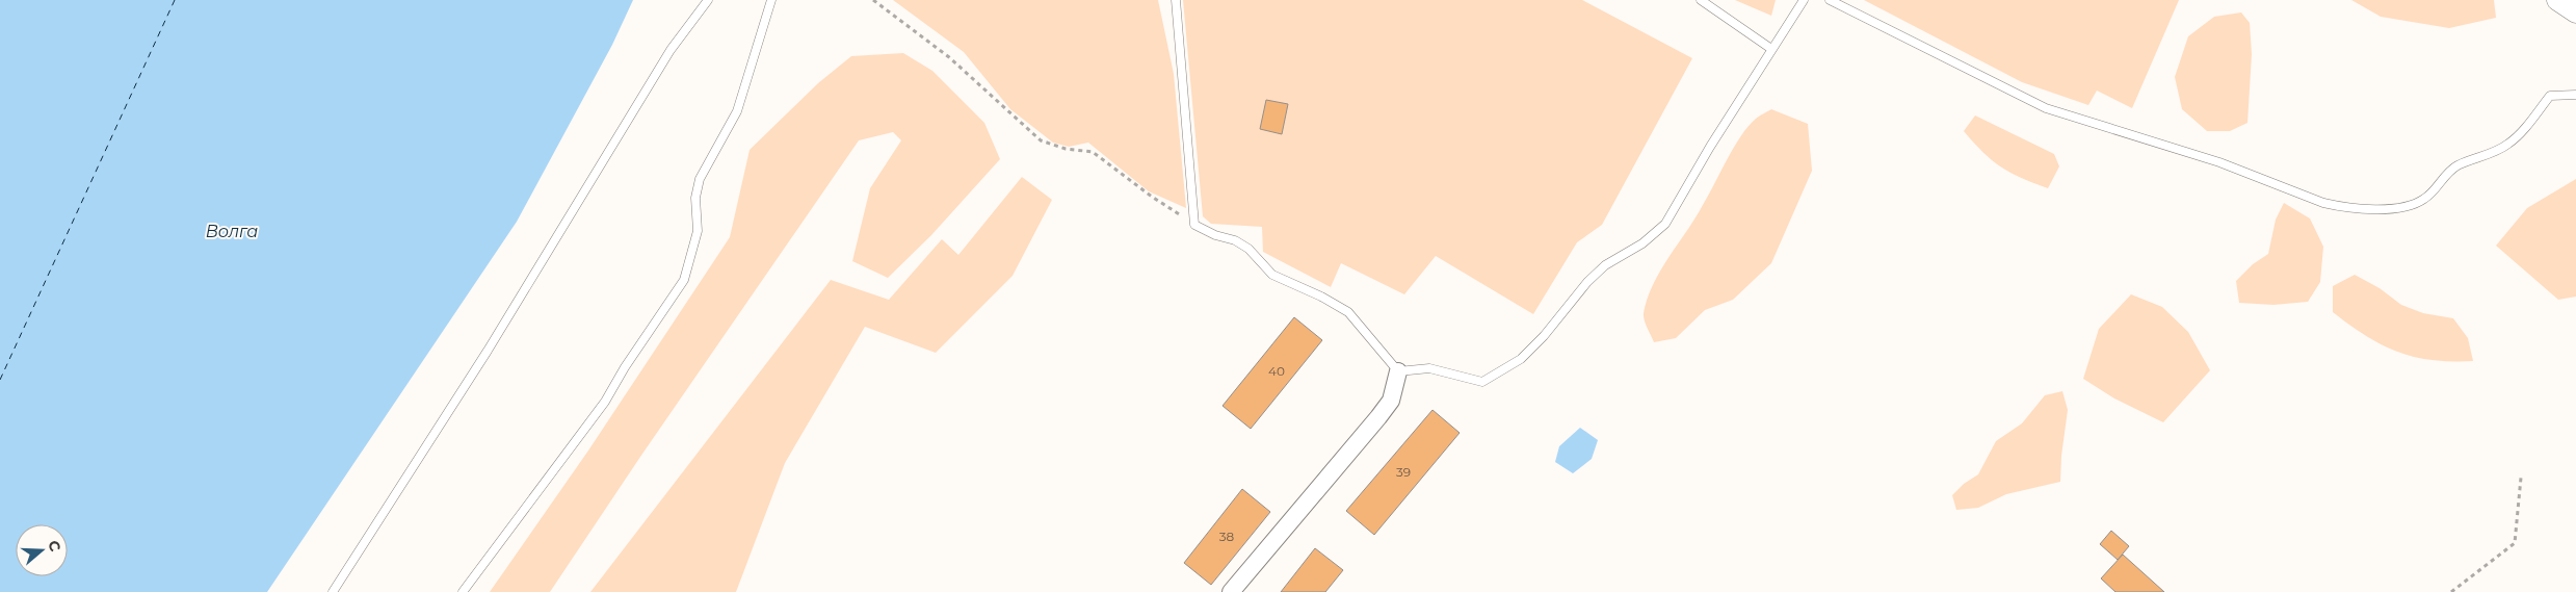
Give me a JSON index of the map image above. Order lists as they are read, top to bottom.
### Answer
{
  "water": ["Волга"],
  "house_numbers": ["40", "39", "38"],
  "north": "right"
}
